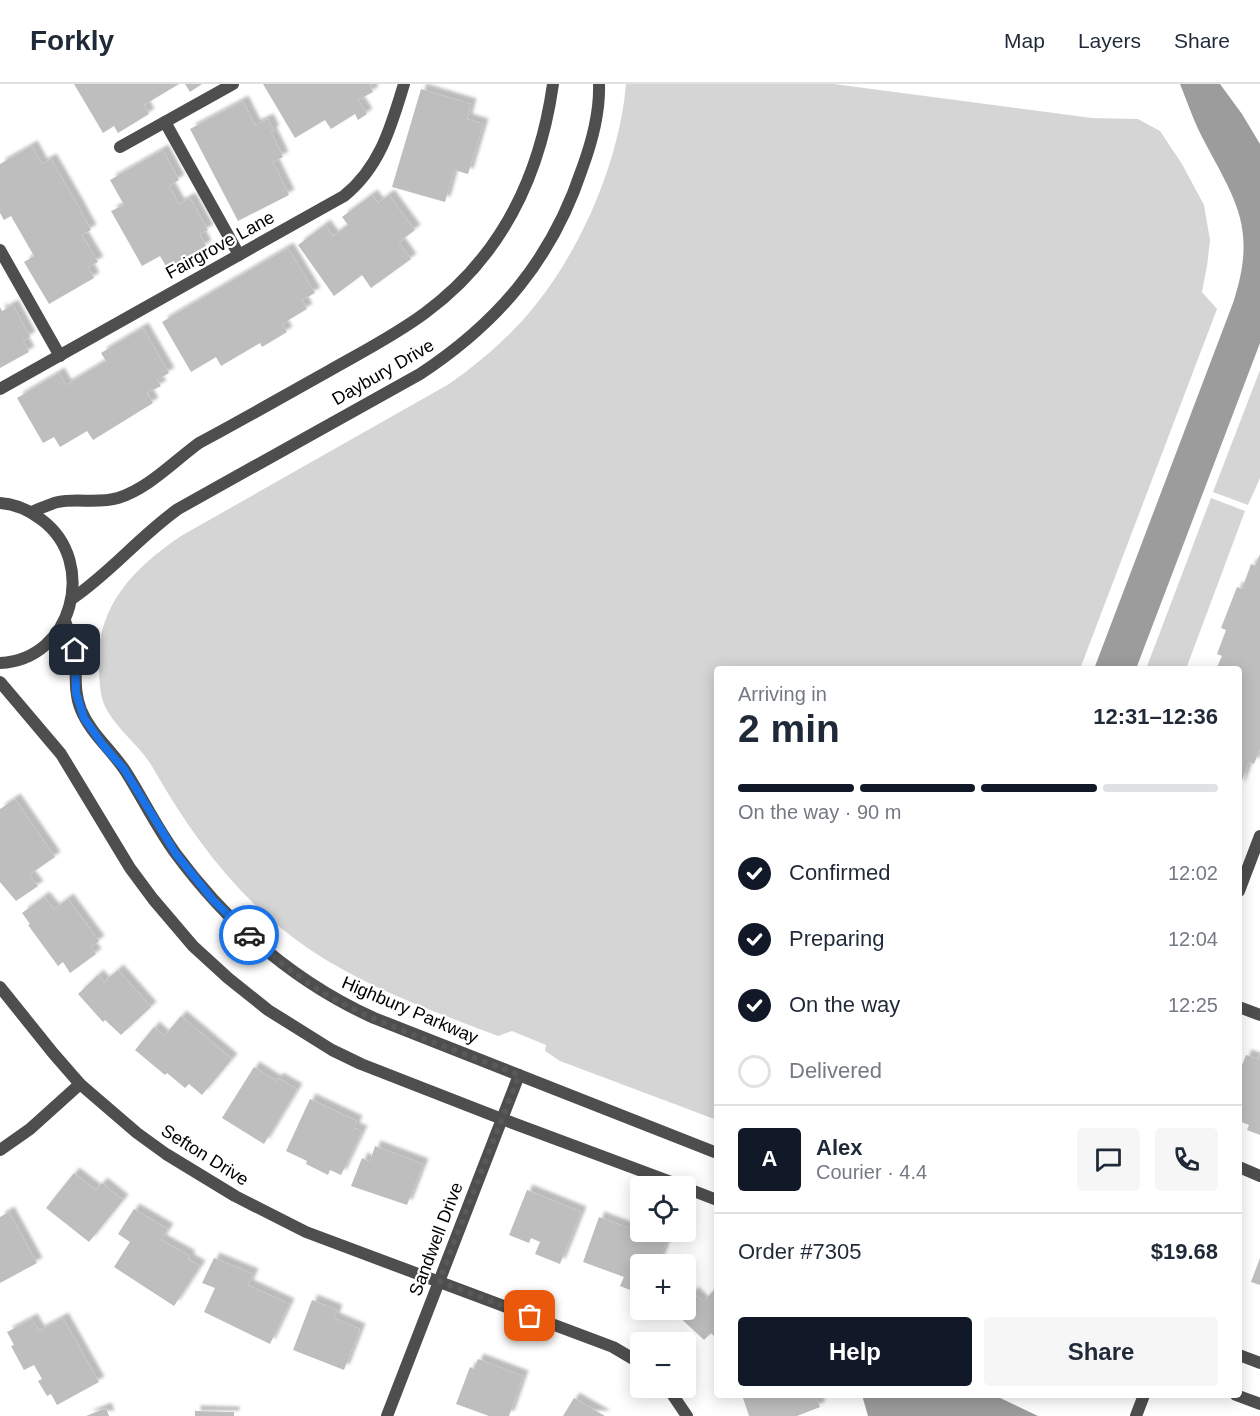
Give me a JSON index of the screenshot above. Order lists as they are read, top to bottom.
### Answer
{
  "streets": {
    "street": [
      "Fairgrove Lane",
      "Daybury Drive",
      "Highbury Parkway",
      "Sefton Drive",
      "Sandwell Drive"
    ]
  },
  "crossings": [
    ["Highbury Parkway", "Sandwell Drive"],
    ["Sefton Drive", "Sandwell Drive"]
  ],
  "page": {
    "header": "Forkly",
    "nav": ["Map", "Layers", "Share"],
    "heading": ["2 min", "Arriving in", "12:31–12:36"],
    "panel": [
      "Alex",
      "Courier · 4.4",
      "Order #7305",
      "$19.68"
    ],
    "bar": "On the way · 90 m",
    "list": [
      ["Confirmed", "12:02"],
      ["Preparing", "12:04"],
      ["On the way", "12:25"],
      "Delivered"
    ],
    "round": "A",
    "map_buttons": ["+", "−"],
    "buttons": ["Help", "Share"]
  }
}
